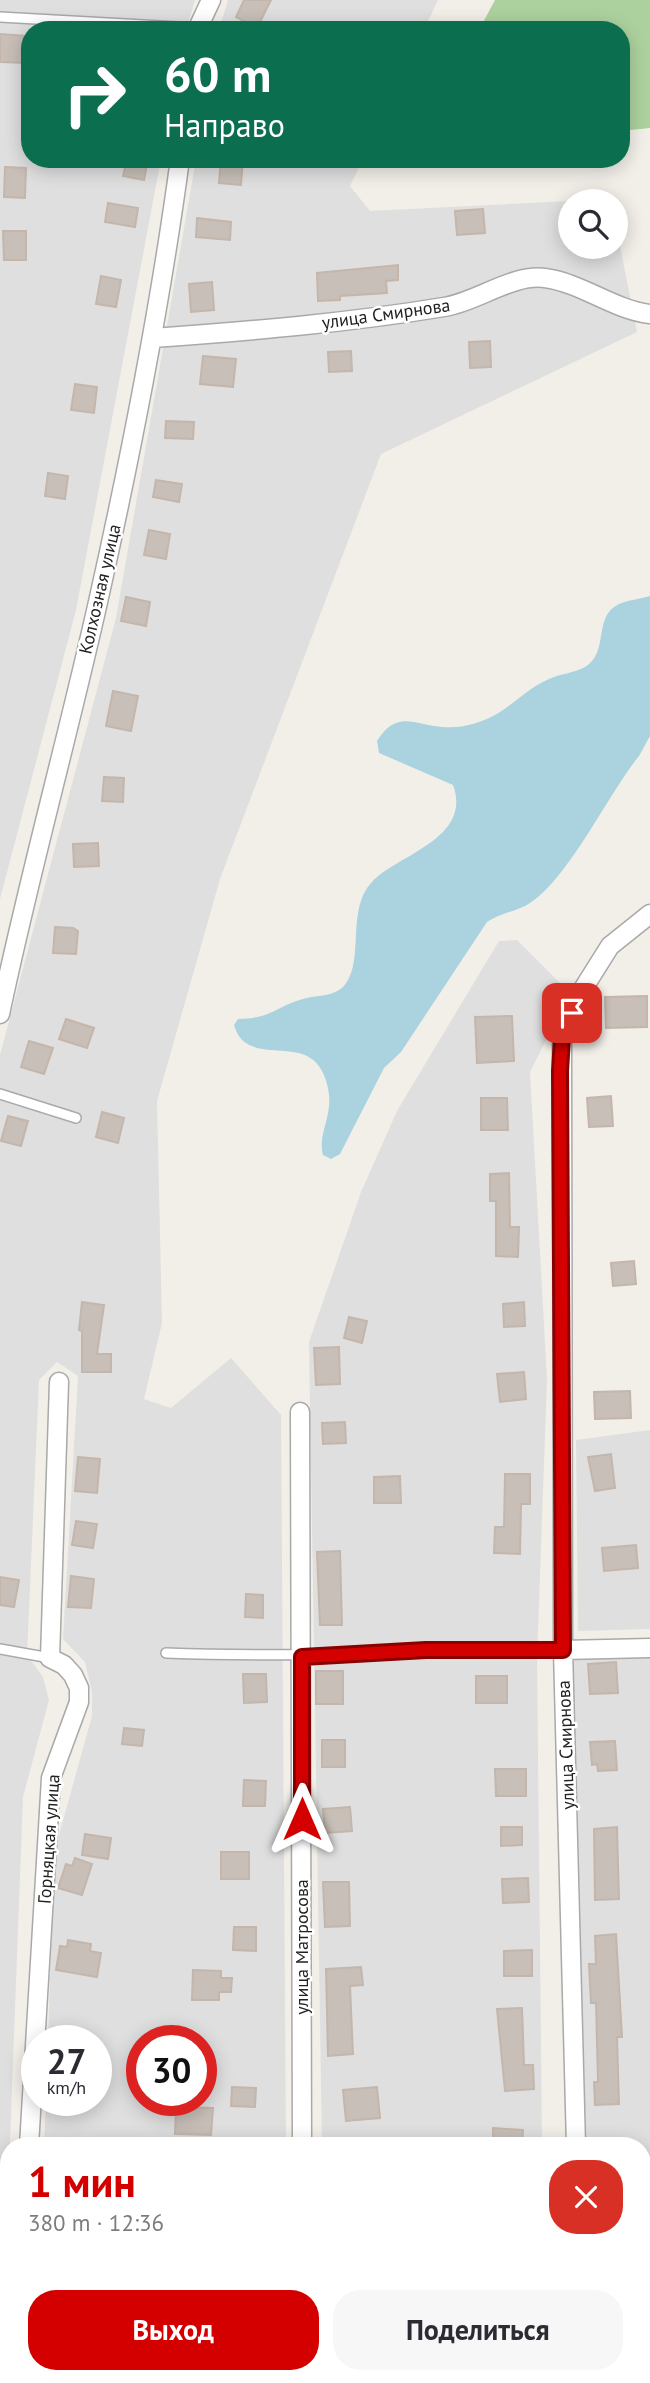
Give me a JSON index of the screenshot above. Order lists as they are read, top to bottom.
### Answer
{
  "streets": {
    "street": [
      "улица Смирнова",
      "Колхозная улица",
      "Горняцкая улица",
      "улица Матросова"
    ]
  },
  "crossings": [
    ["улица Смирнова", "Колхозная улица"]
  ],
  "page": {
    "turn": ["60 m", "Направо"],
    "speed": "27 km/h",
    "limit": "30",
    "heading": ["1 мин", "380 m · 12:36"],
    "buttons": ["Выход", "Поделиться"]
  }
}
